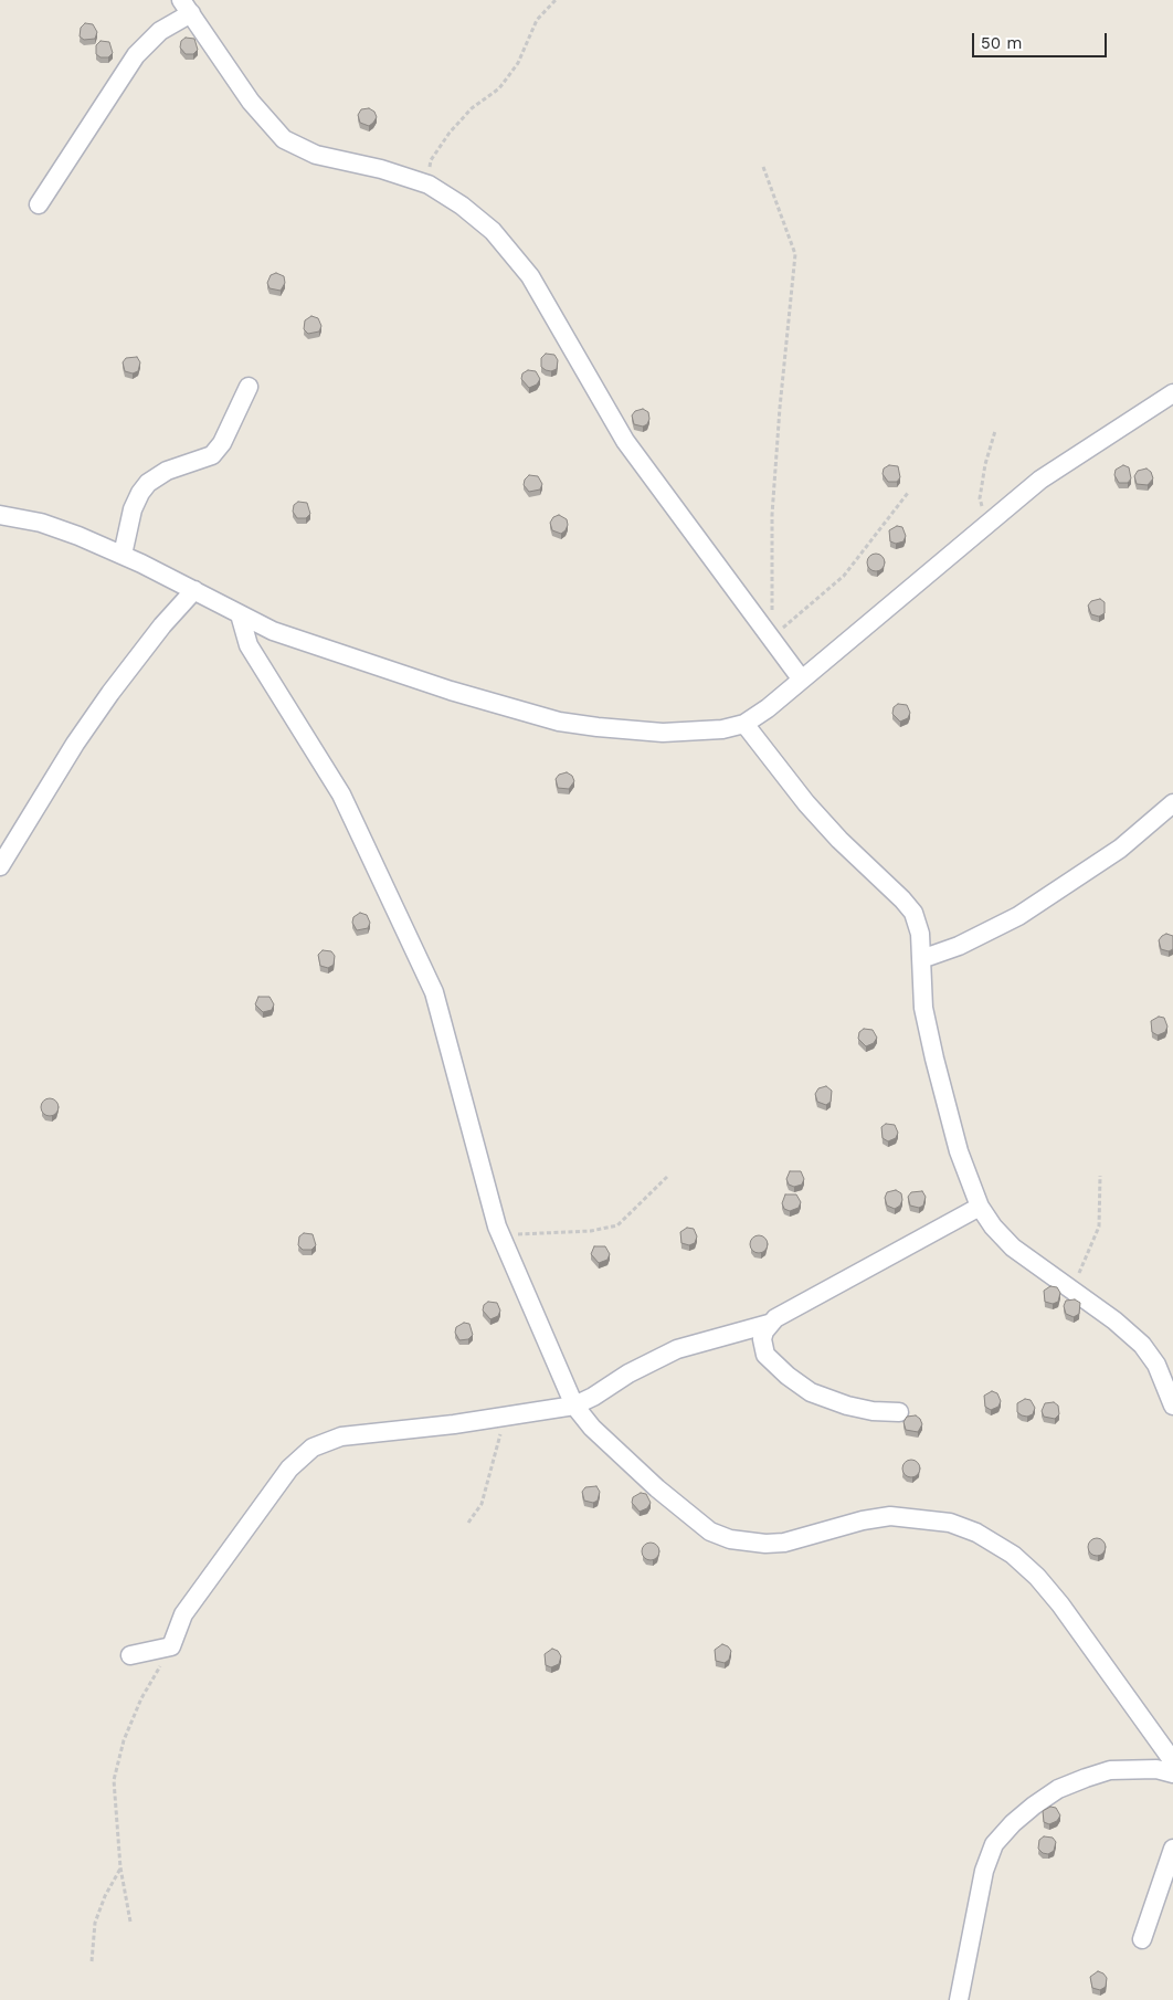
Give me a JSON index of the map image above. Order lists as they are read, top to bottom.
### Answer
{
  "scale_bar": "50 m"
}
